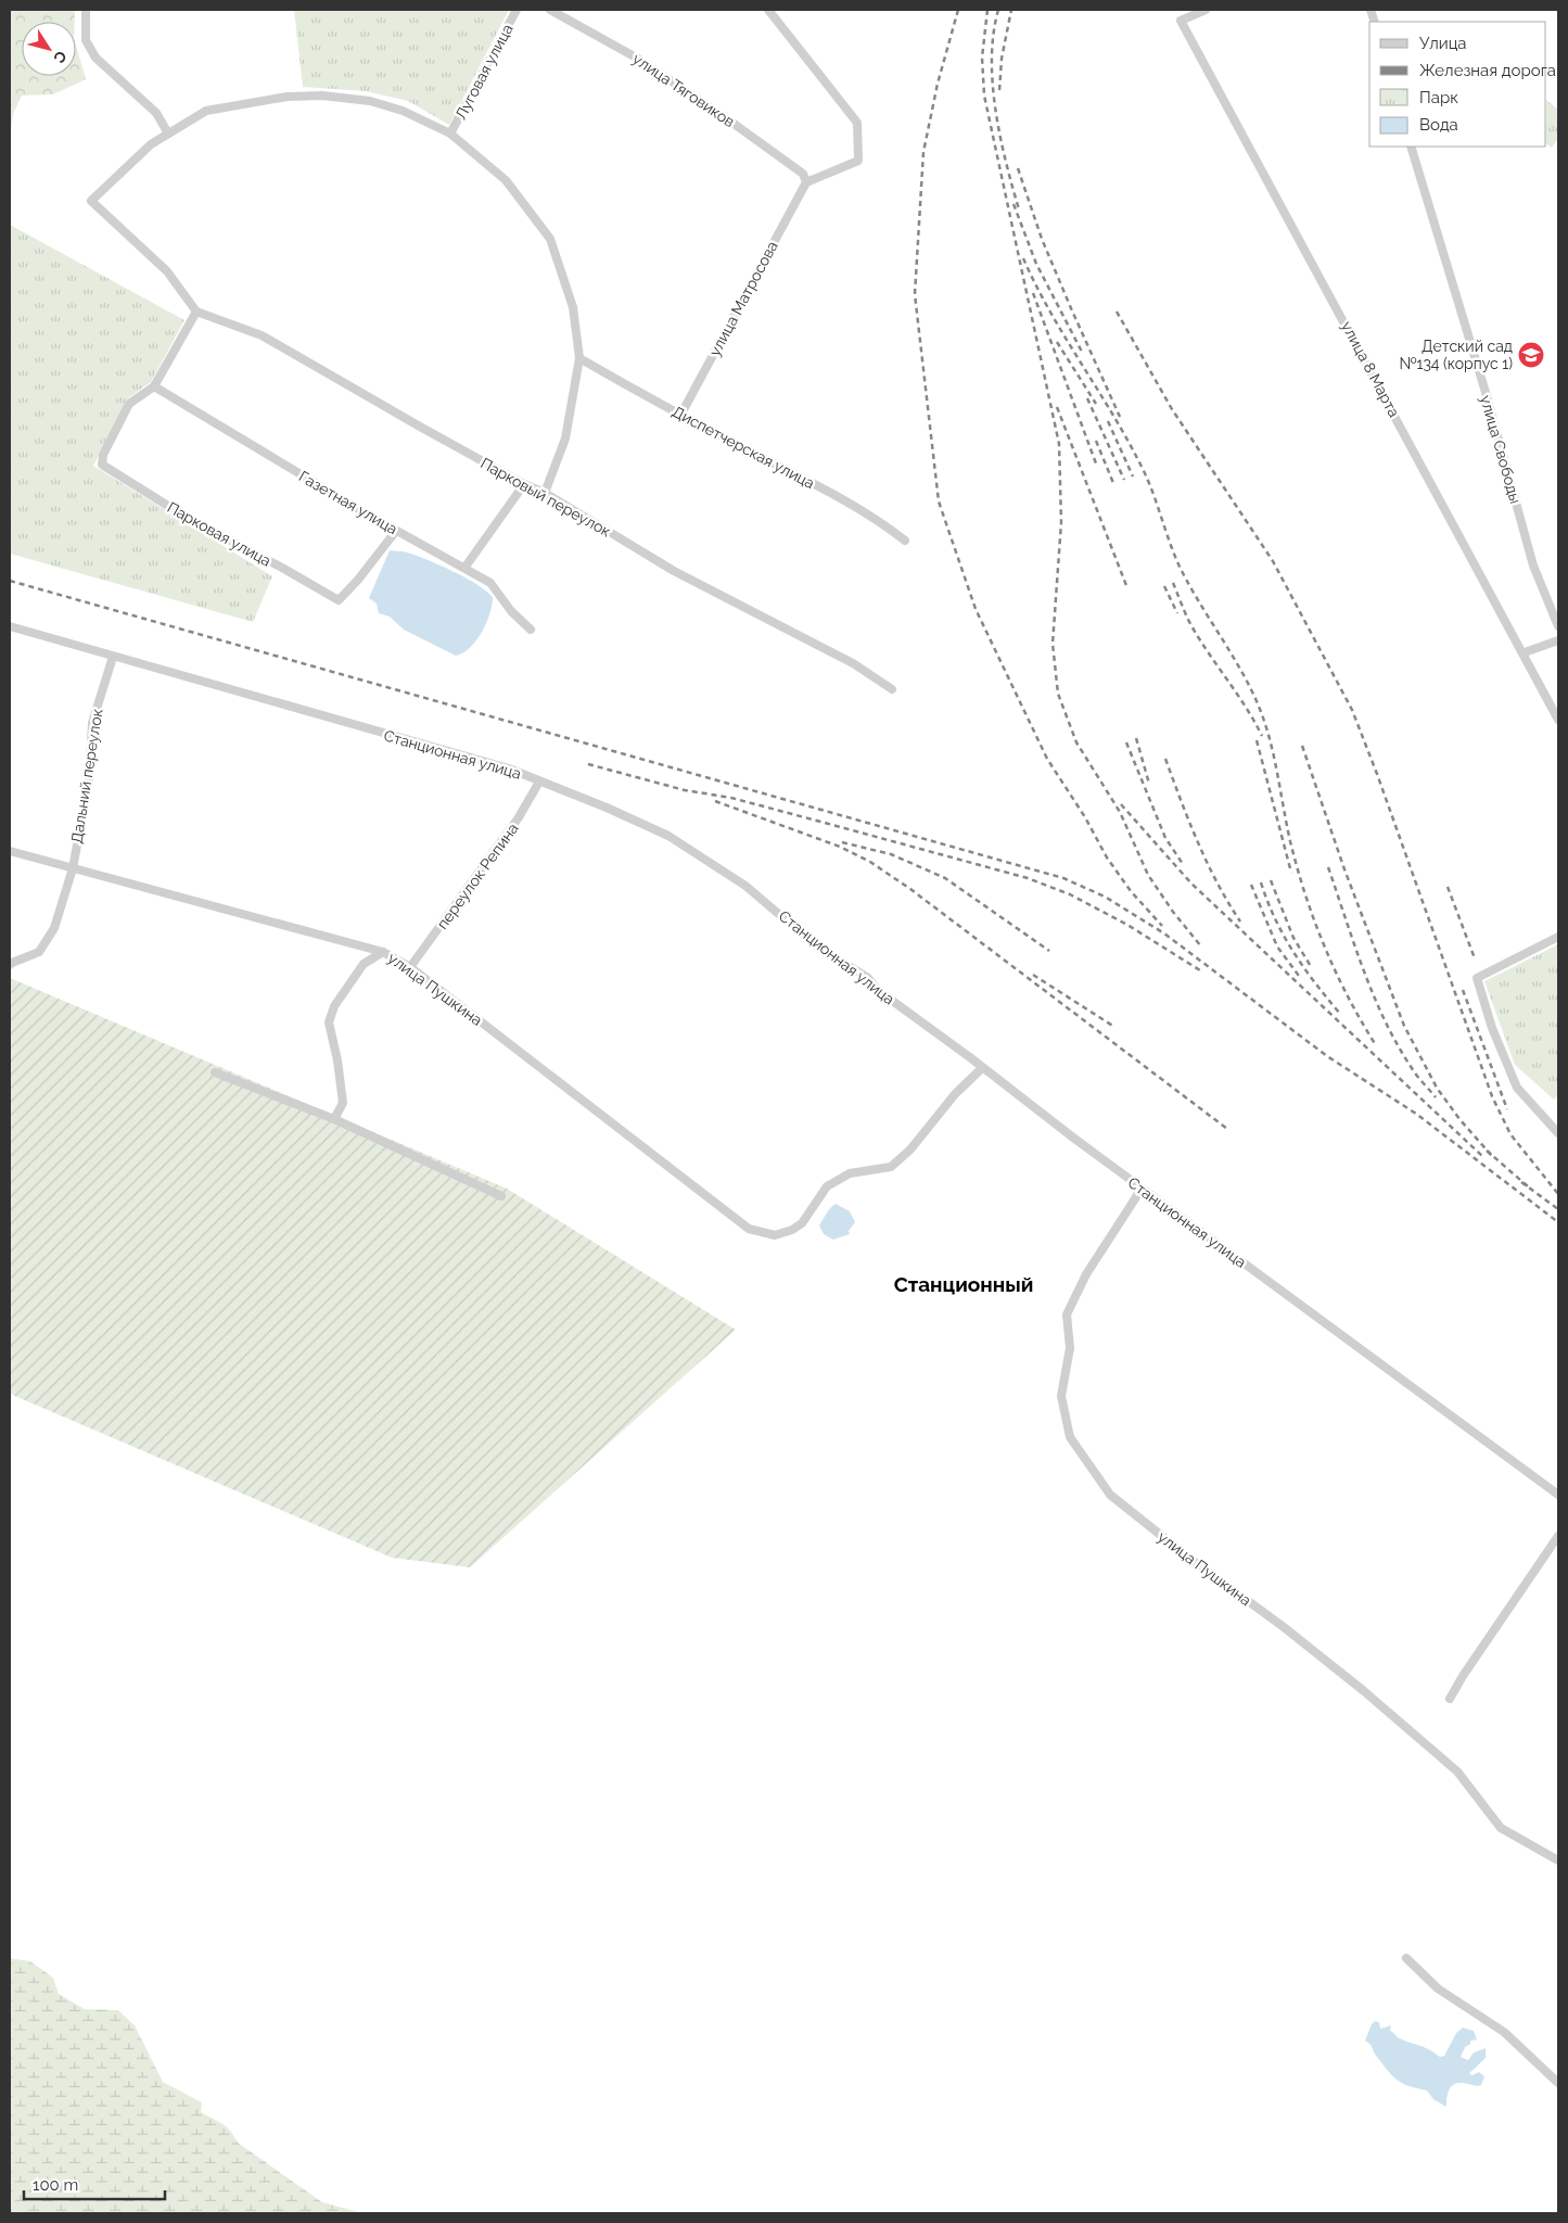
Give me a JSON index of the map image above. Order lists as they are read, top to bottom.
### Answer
{
  "streets": {
    "street": [
      "Луговая улица",
      "улица Тяговиков",
      "улица Матросова",
      "улица 8 Марта",
      "Диспетчерская улица",
      "улица Свободы",
      "Парковый переулок",
      "Газетная улица",
      "Парковая улица",
      "Станционная улица",
      "Дальний переулок",
      "переулок Репина",
      "улица Пушкина"
    ]
  },
  "crossings": [
    ["улица Тяговиков", "улица Матросова"],
    ["улица Матросова", "Диспетчерская улица"],
    ["Газетная улица", "Парковая улица"],
    ["Станционная улица", "Дальний переулок"],
    ["Станционная улица", "переулок Репина"],
    ["Станционная улица", "улица Пушкина"],
    ["Дальний переулок", "улица Пушкина"],
    ["переулок Репина", "улица Пушкина"]
  ],
  "districts": ["Станционный"],
  "places": {
    "school or university": ["Детский сад №134 (корпус 1)"]
  },
  "legend": [
    "Улица",
    "Железная дорога",
    "Парк",
    "Вода"
  ],
  "scale_bar": "100 m",
  "north": "bottom right"
}
